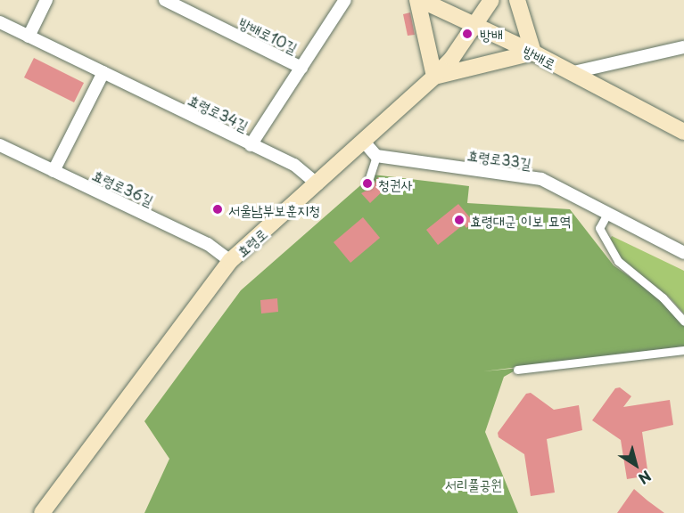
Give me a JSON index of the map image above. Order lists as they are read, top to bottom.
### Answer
{
  "streets": {
    "main road": ["방배로", "효령로"],
    "street": [
      "방배로10길",
      "효령로34길",
      "효령로33길",
      "효령로36길"
    ]
  },
  "crossings": [
    ["방배로10길", "효령로34길"],
    ["방배로", "효령로"],
    ["효령로34길", "효령로"],
    ["효령로36길", "효령로"]
  ],
  "parks": ["서리풀공원"],
  "places": [
    "방배",
    "청권사",
    "서울남부보훈지청",
    "효령대군 이보 묘역"
  ],
  "north": "bottom right"
}
